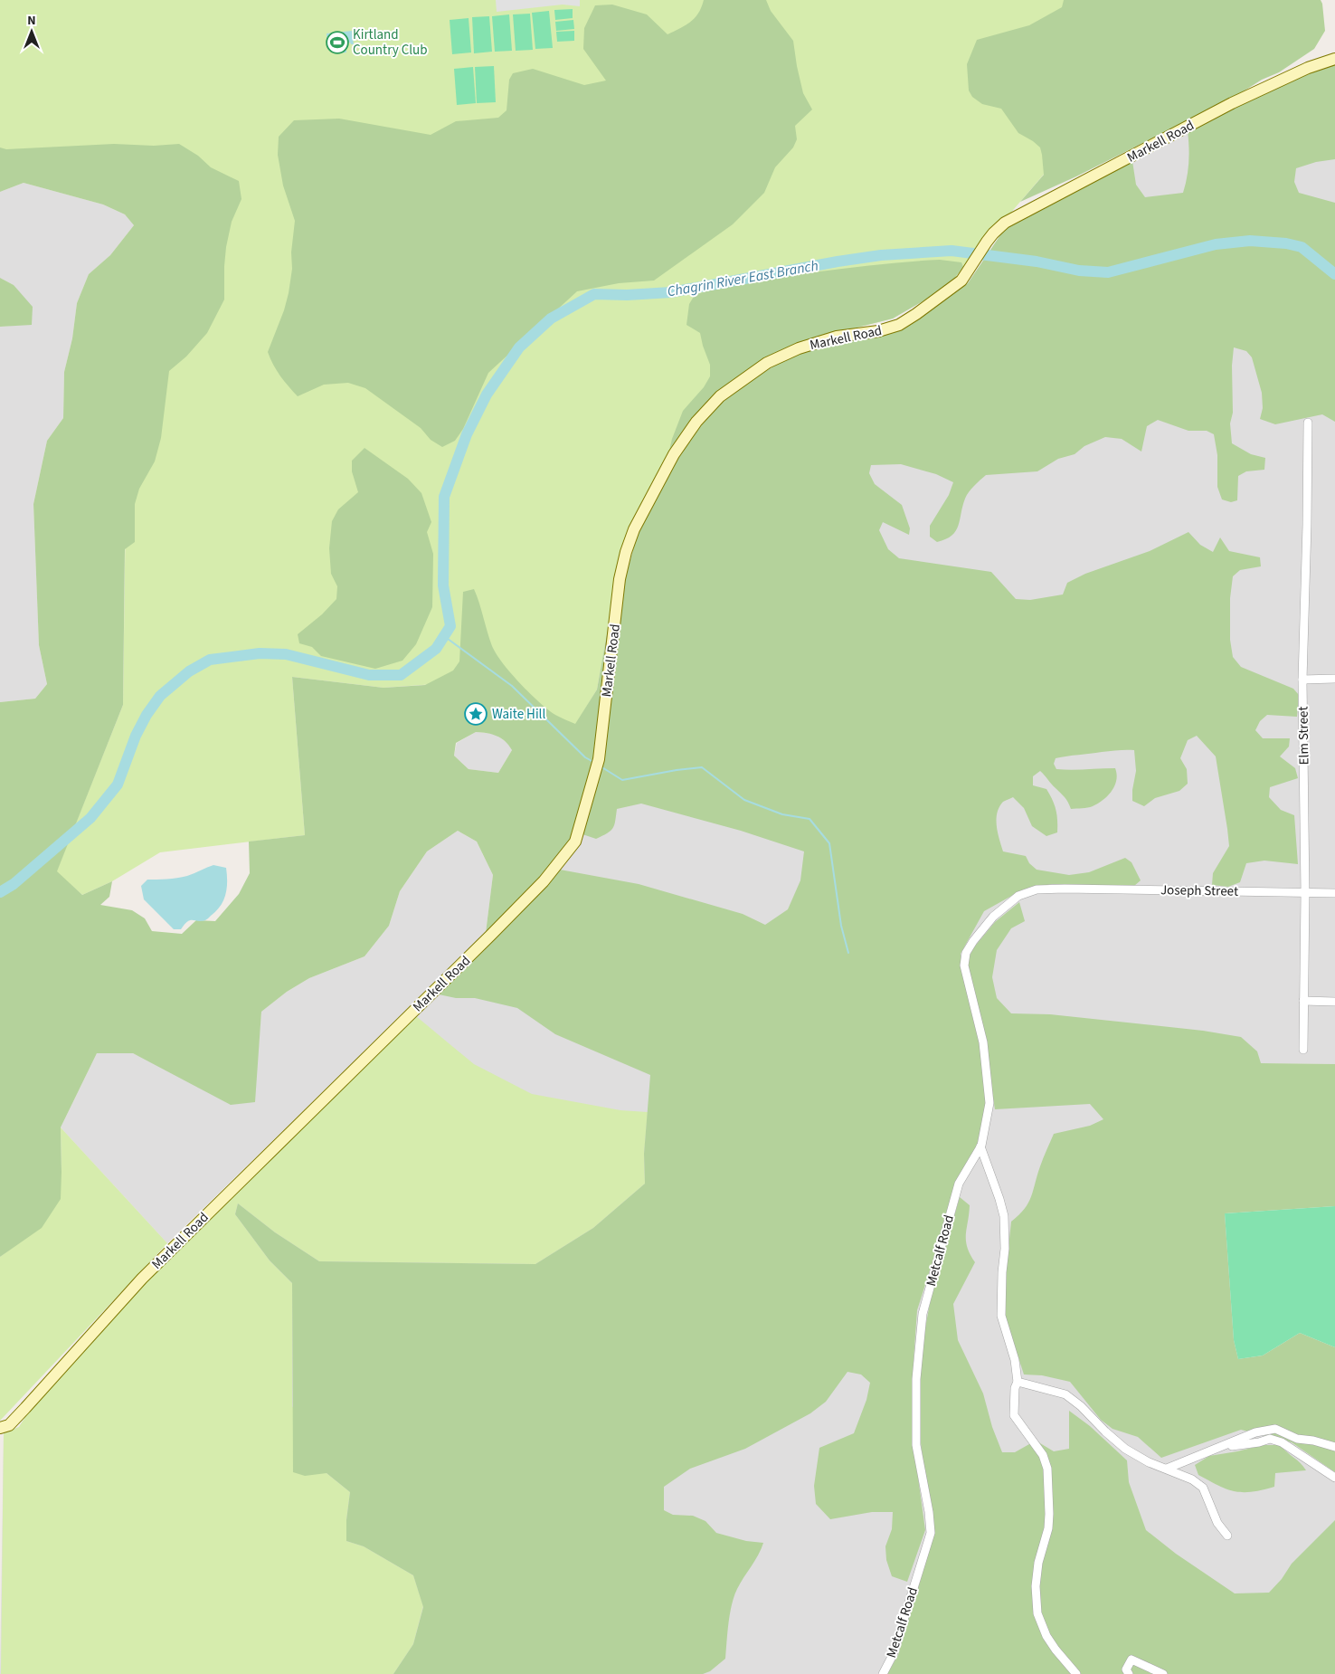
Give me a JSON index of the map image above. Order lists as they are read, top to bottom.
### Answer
{
  "streets": {
    "street": [
      "Markell Road",
      "Elm Street",
      "Joseph Street",
      "Metcalf Road"
    ]
  },
  "crossings": [
    ["Elm Street", "Joseph Street"],
    ["Joseph Street", "Metcalf Road"]
  ],
  "water": ["Chagrin River East Branch"],
  "places": {
    "sports": ["Kirtland Country Club"],
    "place": ["Waite Hill"]
  },
  "north": "top"
}
